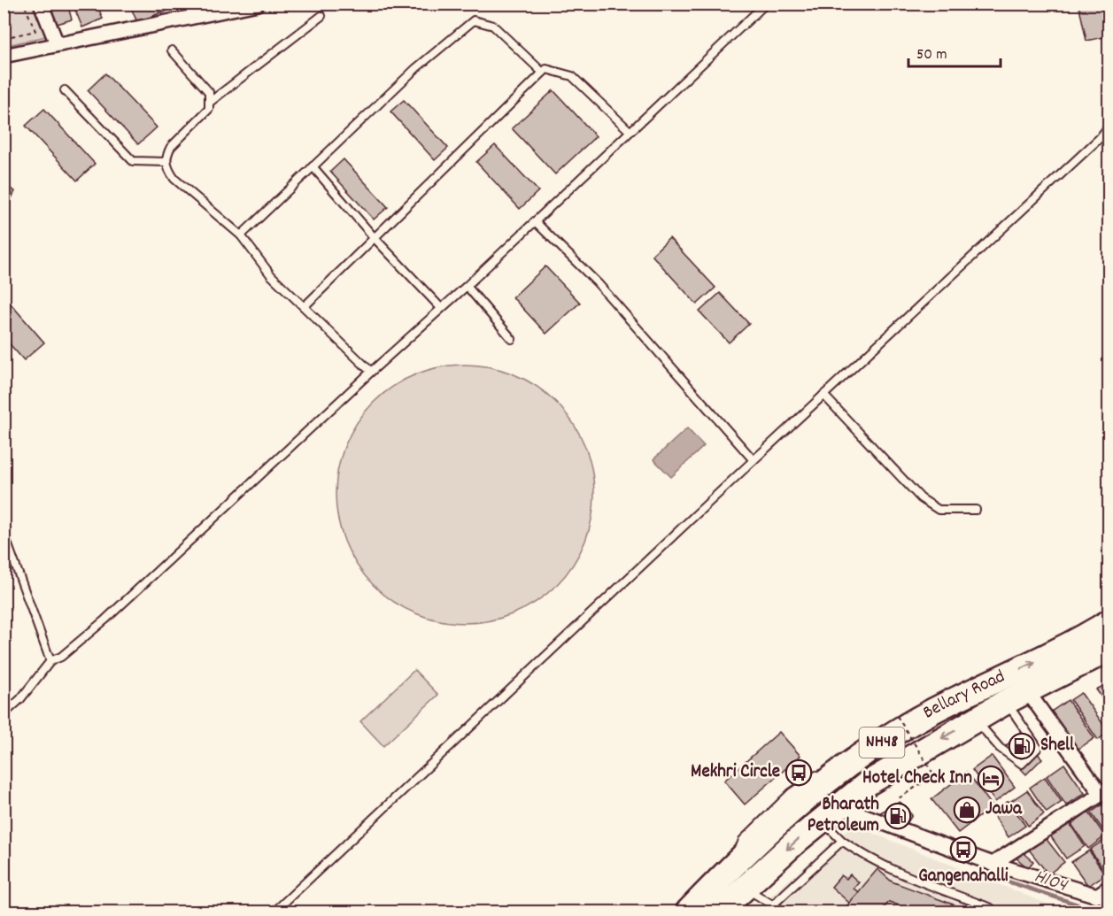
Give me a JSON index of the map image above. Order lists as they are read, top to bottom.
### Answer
{
  "streets": {
    "highway": ["Bellary Road", "NH48"]
  },
  "water": ["H104"],
  "places": {
    "fuel station": ["Shell", "Bharath Petroleum"],
    "bus stop": ["Mekhri Circle", "Gangenahalli"],
    "hotel": ["Hotel Check Inn"],
    "shop": ["Jawa"]
  },
  "scale_bar": "50 m"
}
